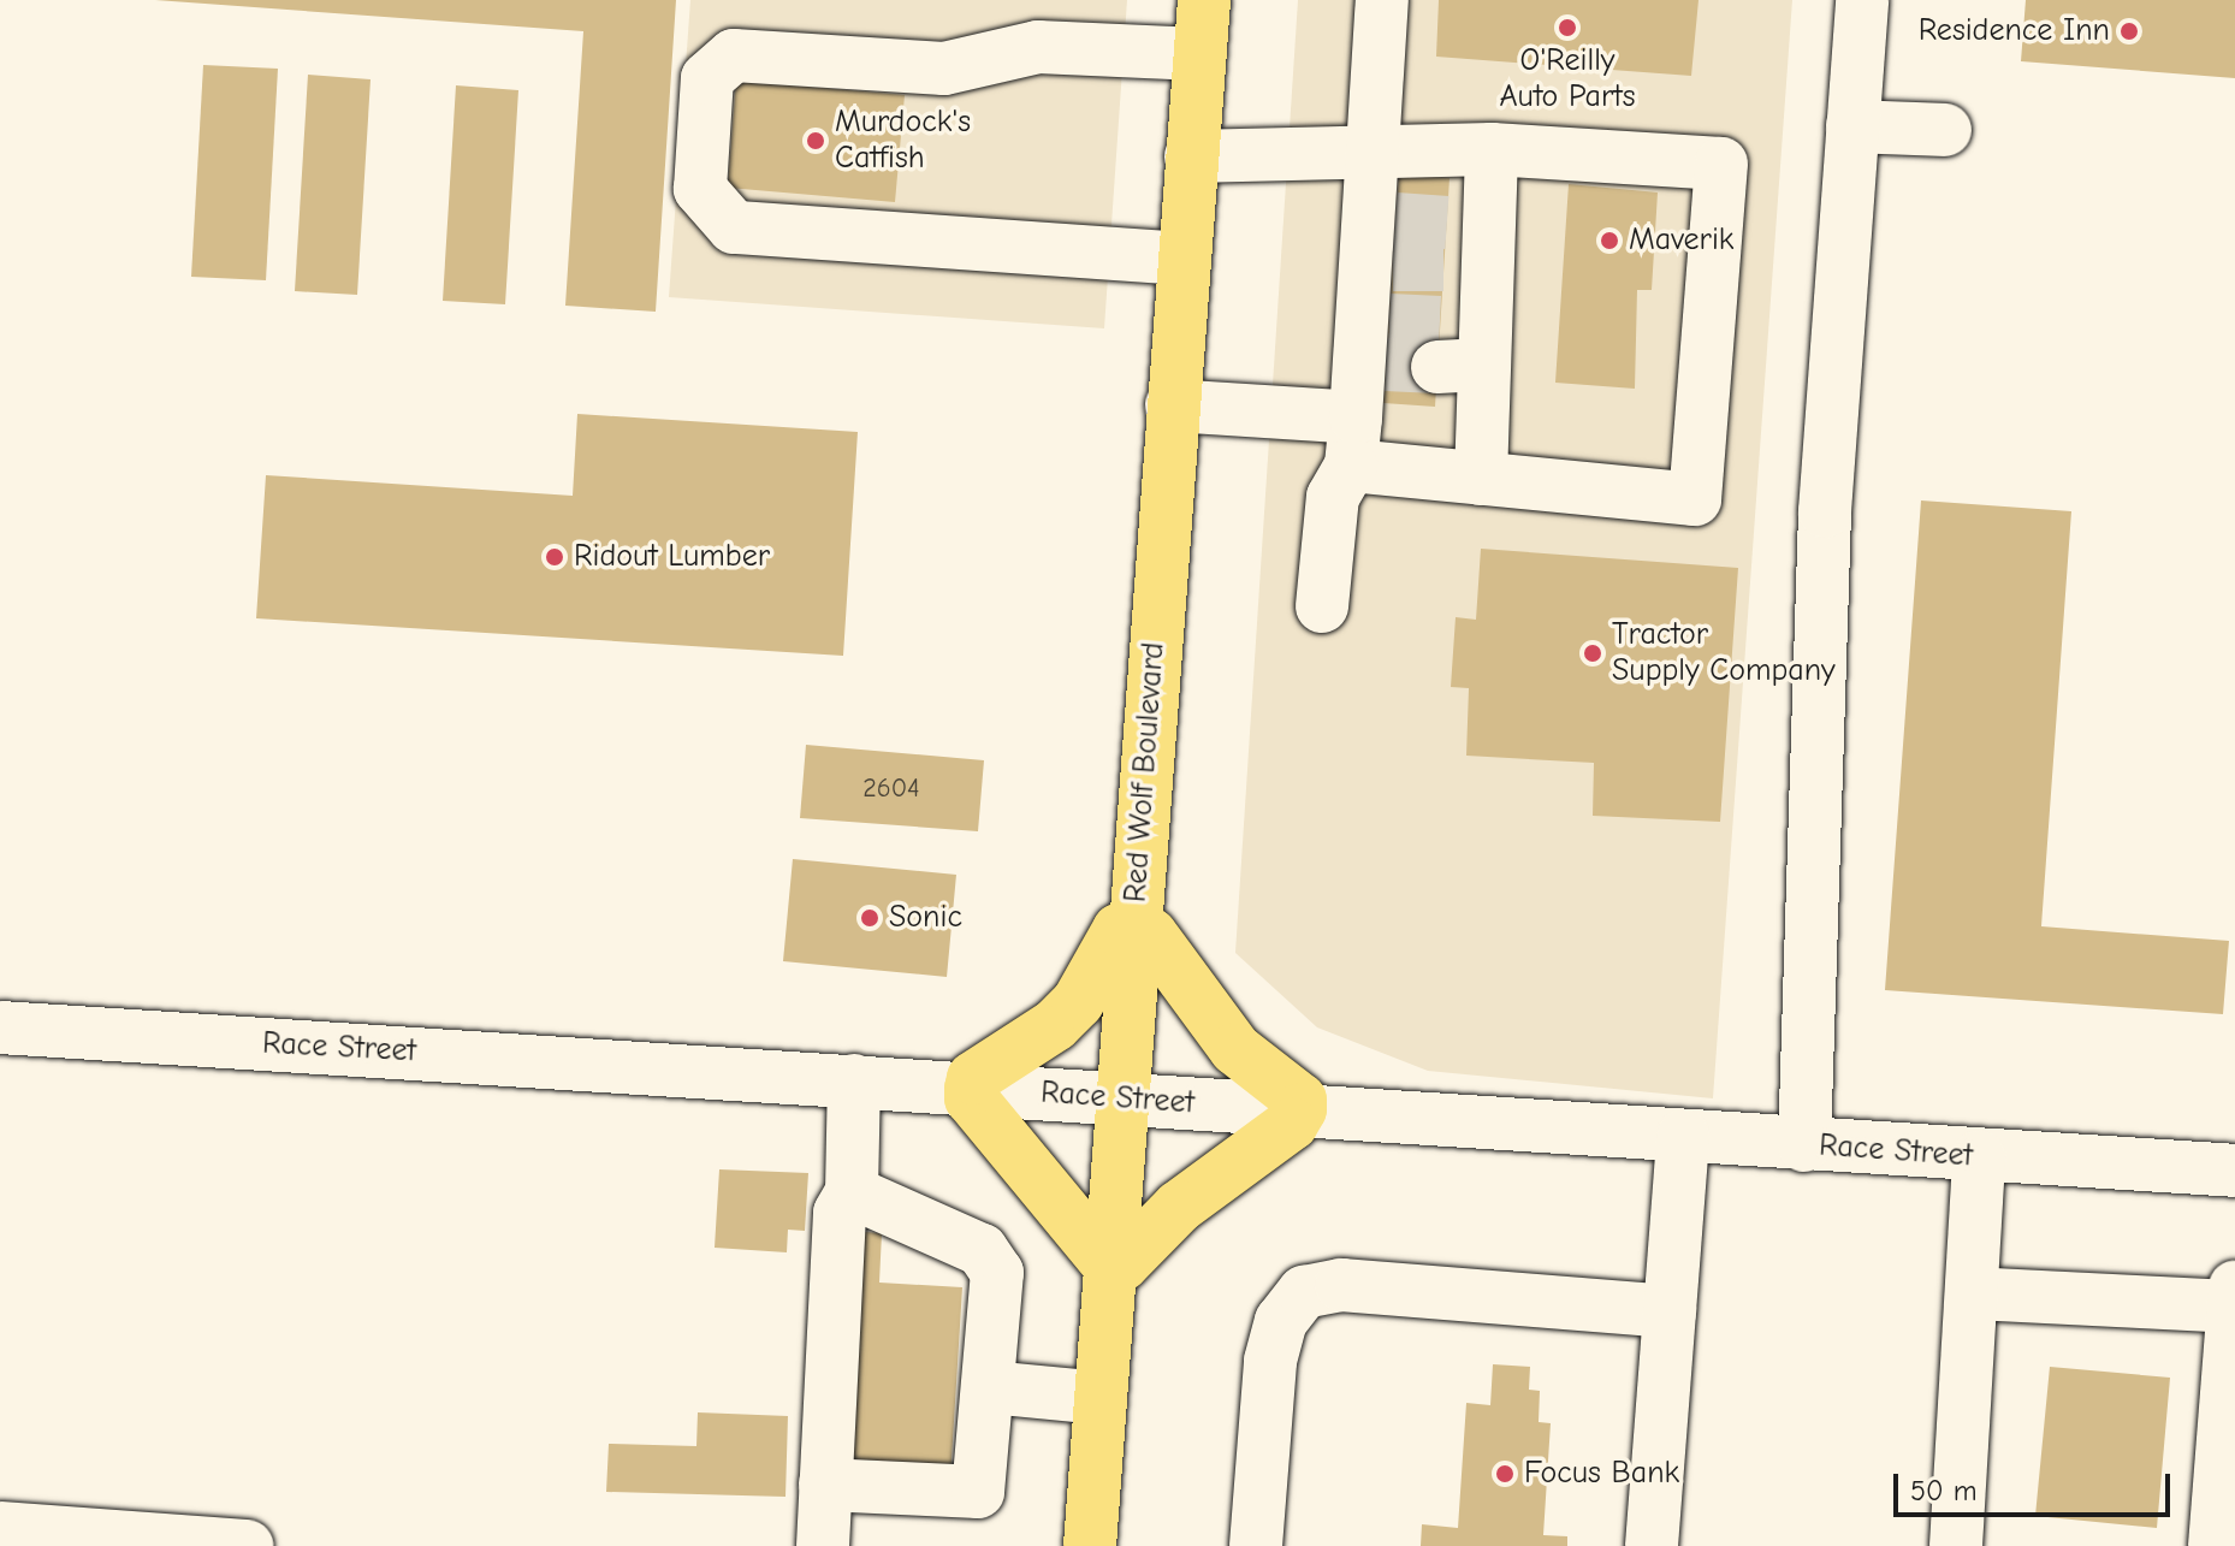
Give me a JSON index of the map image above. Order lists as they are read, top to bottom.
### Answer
{
  "streets": {
    "highway": ["Red Wolf Boulevard"],
    "street": ["Race Street"]
  },
  "crossings": [
    ["Red Wolf Boulevard", "Race Street"]
  ],
  "places": [
    "O'Reilly Auto Parts",
    "Residence Inn",
    "Murdock's Catfish",
    "Maverik",
    "Ridout Lumber",
    "Tractor Supply Company",
    "Sonic",
    "Focus Bank"
  ],
  "house_numbers": ["2604"],
  "scale_bar": "50 m"
}
